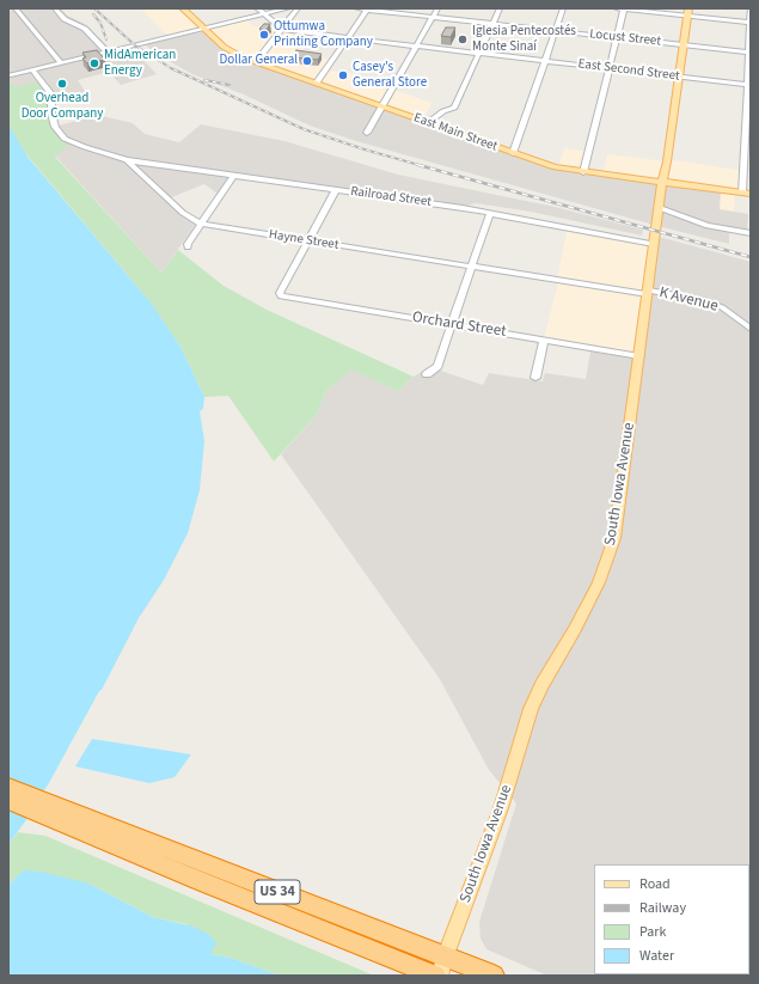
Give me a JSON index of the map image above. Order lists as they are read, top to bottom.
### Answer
{
  "streets": {
    "highway": ["US 34"],
    "main road": ["East Main Street", "South Iowa Avenue"],
    "street": [
      "Locust Street",
      "East Second Street",
      "Railroad Street",
      "Hayne Street",
      "K Avenue",
      "Orchard Street"
    ]
  },
  "crossings": [
    ["Locust Street", "South Iowa Avenue"],
    ["East Second Street", "South Iowa Avenue"],
    ["East Main Street", "South Iowa Avenue"],
    ["Railroad Street", "Hayne Street"],
    ["Railroad Street", "South Iowa Avenue"],
    ["Hayne Street", "K Avenue"],
    ["Hayne Street", "Orchard Street"],
    ["Hayne Street", "South Iowa Avenue"],
    ["K Avenue", "South Iowa Avenue"],
    ["Orchard Street", "South Iowa Avenue"],
    ["South Iowa Avenue", "US 34"]
  ],
  "places": [
    "Ottumwa Printing Company",
    "Iglesia Pentecostés Monte Sinaí",
    "Dollar General",
    "MidAmerican Energy",
    "Casey's General Store",
    "Overhead Door Company"
  ],
  "legend": [
    "Road",
    "Railway",
    "Park",
    "Water"
  ]
}
